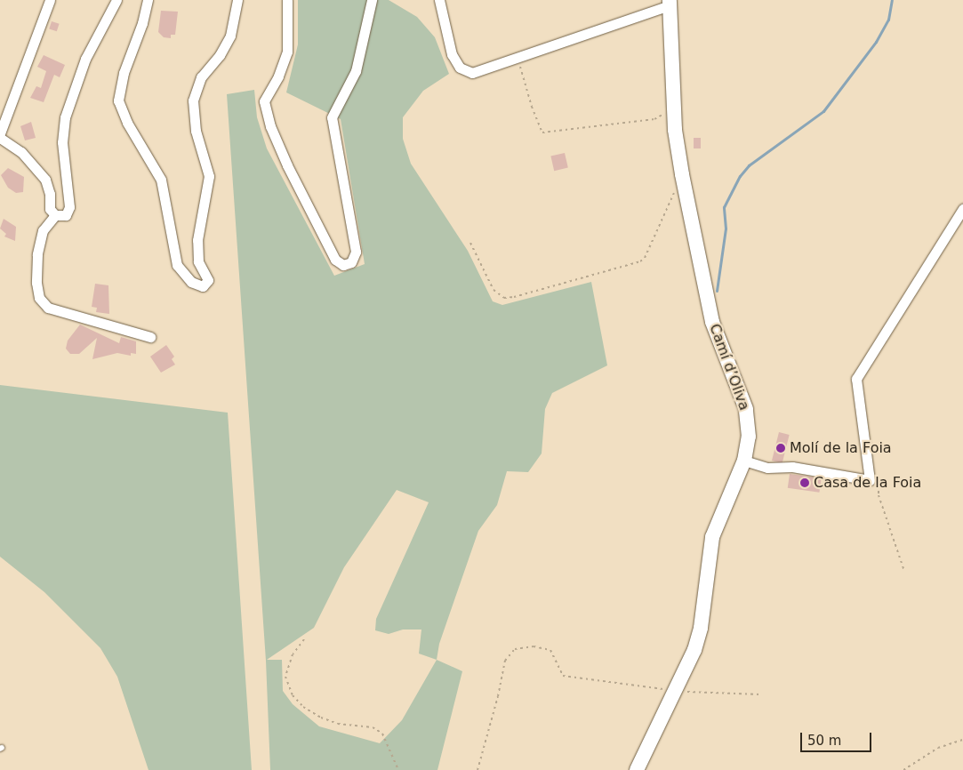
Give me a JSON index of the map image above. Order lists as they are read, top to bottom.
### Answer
{
  "streets": {
    "street": ["Camí d’Oliva"]
  },
  "places": ["Molí de la Foia", "Casa de la Foia"],
  "scale_bar": "50 m"
}
